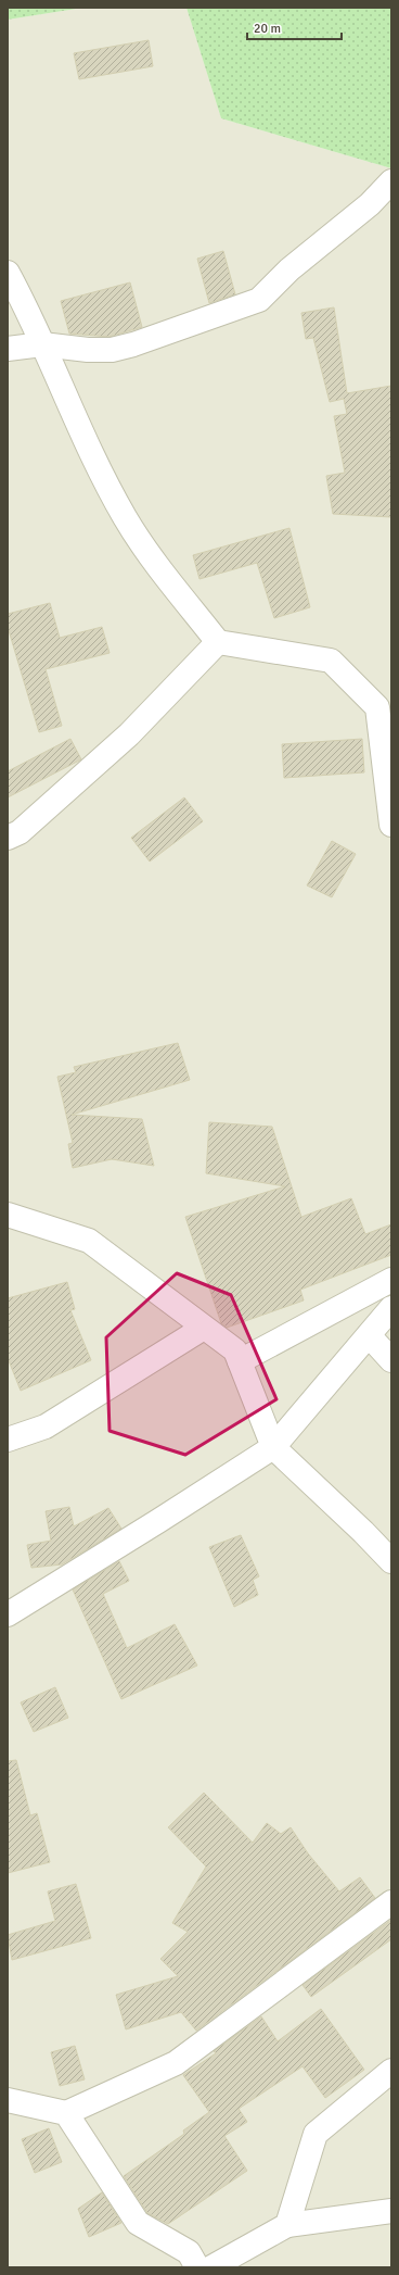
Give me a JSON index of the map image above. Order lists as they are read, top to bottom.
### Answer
{
  "scale_bar": "20 m"
}
